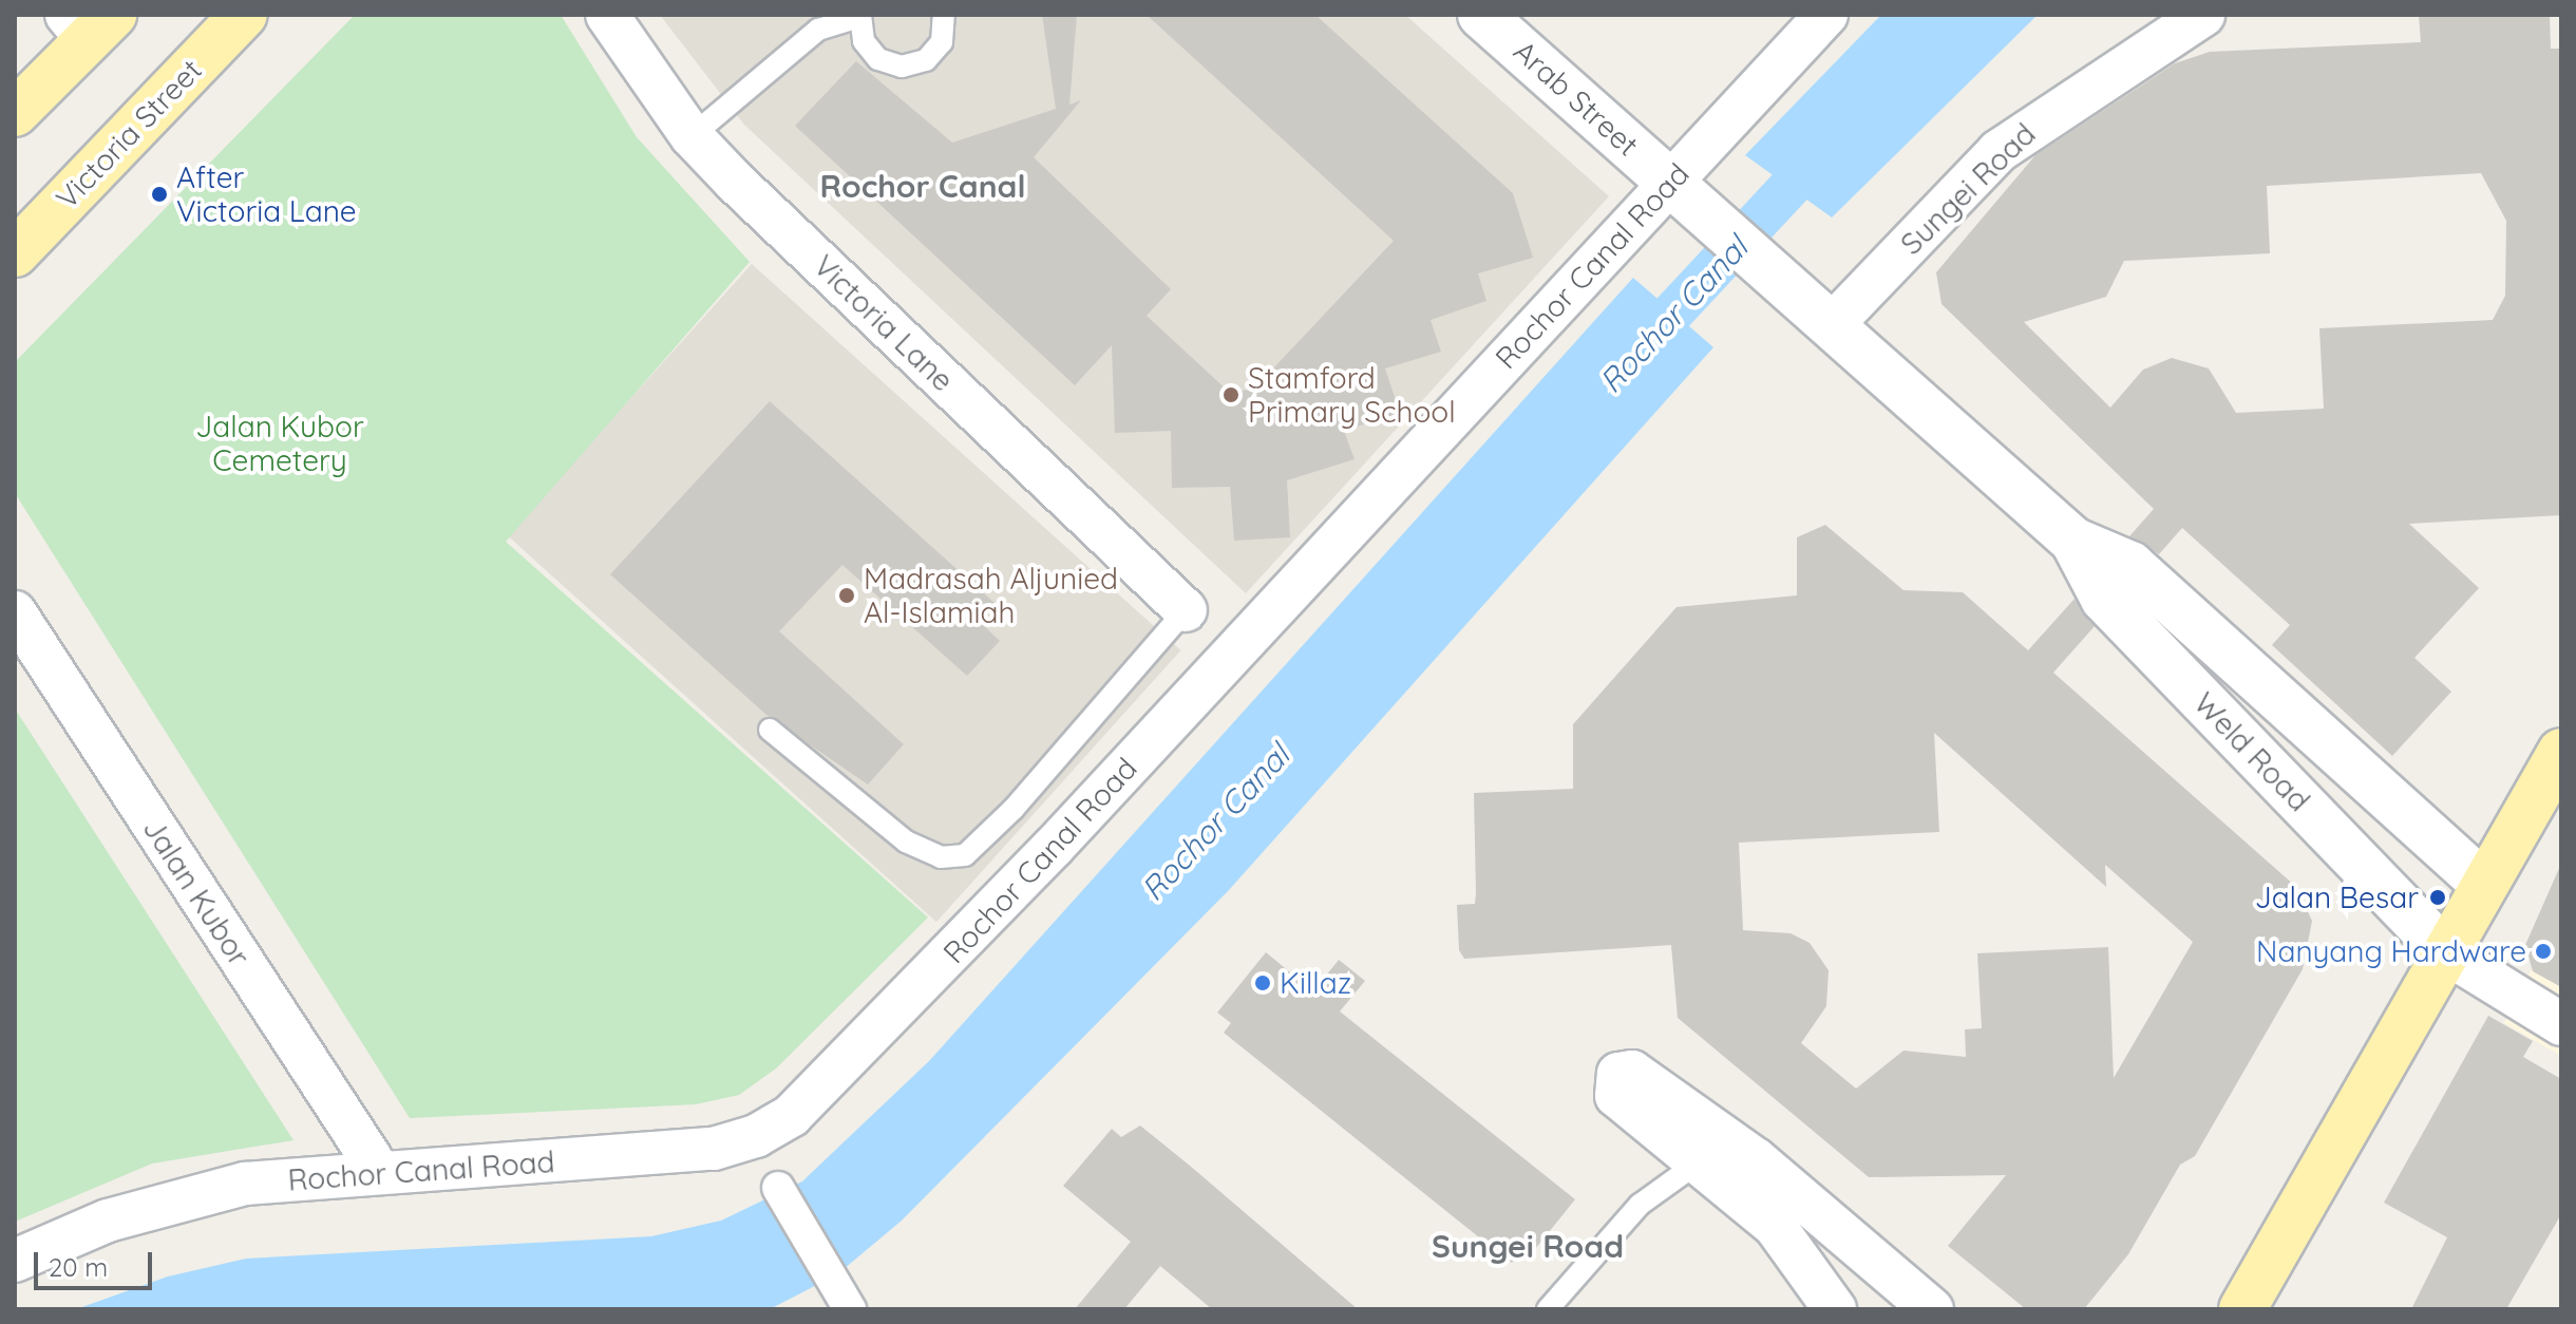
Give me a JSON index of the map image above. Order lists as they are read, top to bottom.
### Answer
{
  "streets": {
    "main road": ["Victoria Street"],
    "street": [
      "Arab Street",
      "Sungei Road",
      "Rochor Canal Road",
      "Victoria Lane",
      "Weld Road",
      "Jalan Kubor"
    ]
  },
  "crossings": [
    ["Arab Street", "Rochor Canal Road"],
    ["Arab Street", "Weld Road"],
    ["Sungei Road", "Weld Road"],
    ["Rochor Canal Road", "Weld Road"],
    ["Rochor Canal Road", "Jalan Kubor"]
  ],
  "districts": ["Rochor Canal", "Sungei Road"],
  "water": ["Rochor Canal"],
  "parks": ["Jalan Kubor Cemetery"],
  "places": [
    "After Victoria Lane",
    "Stamford Primary School",
    "Madrasah Aljunied Al-Islamiah",
    "Jalan Besar",
    "Nanyang Hardware",
    "Killaz"
  ],
  "scale_bar": "20 m"
}
